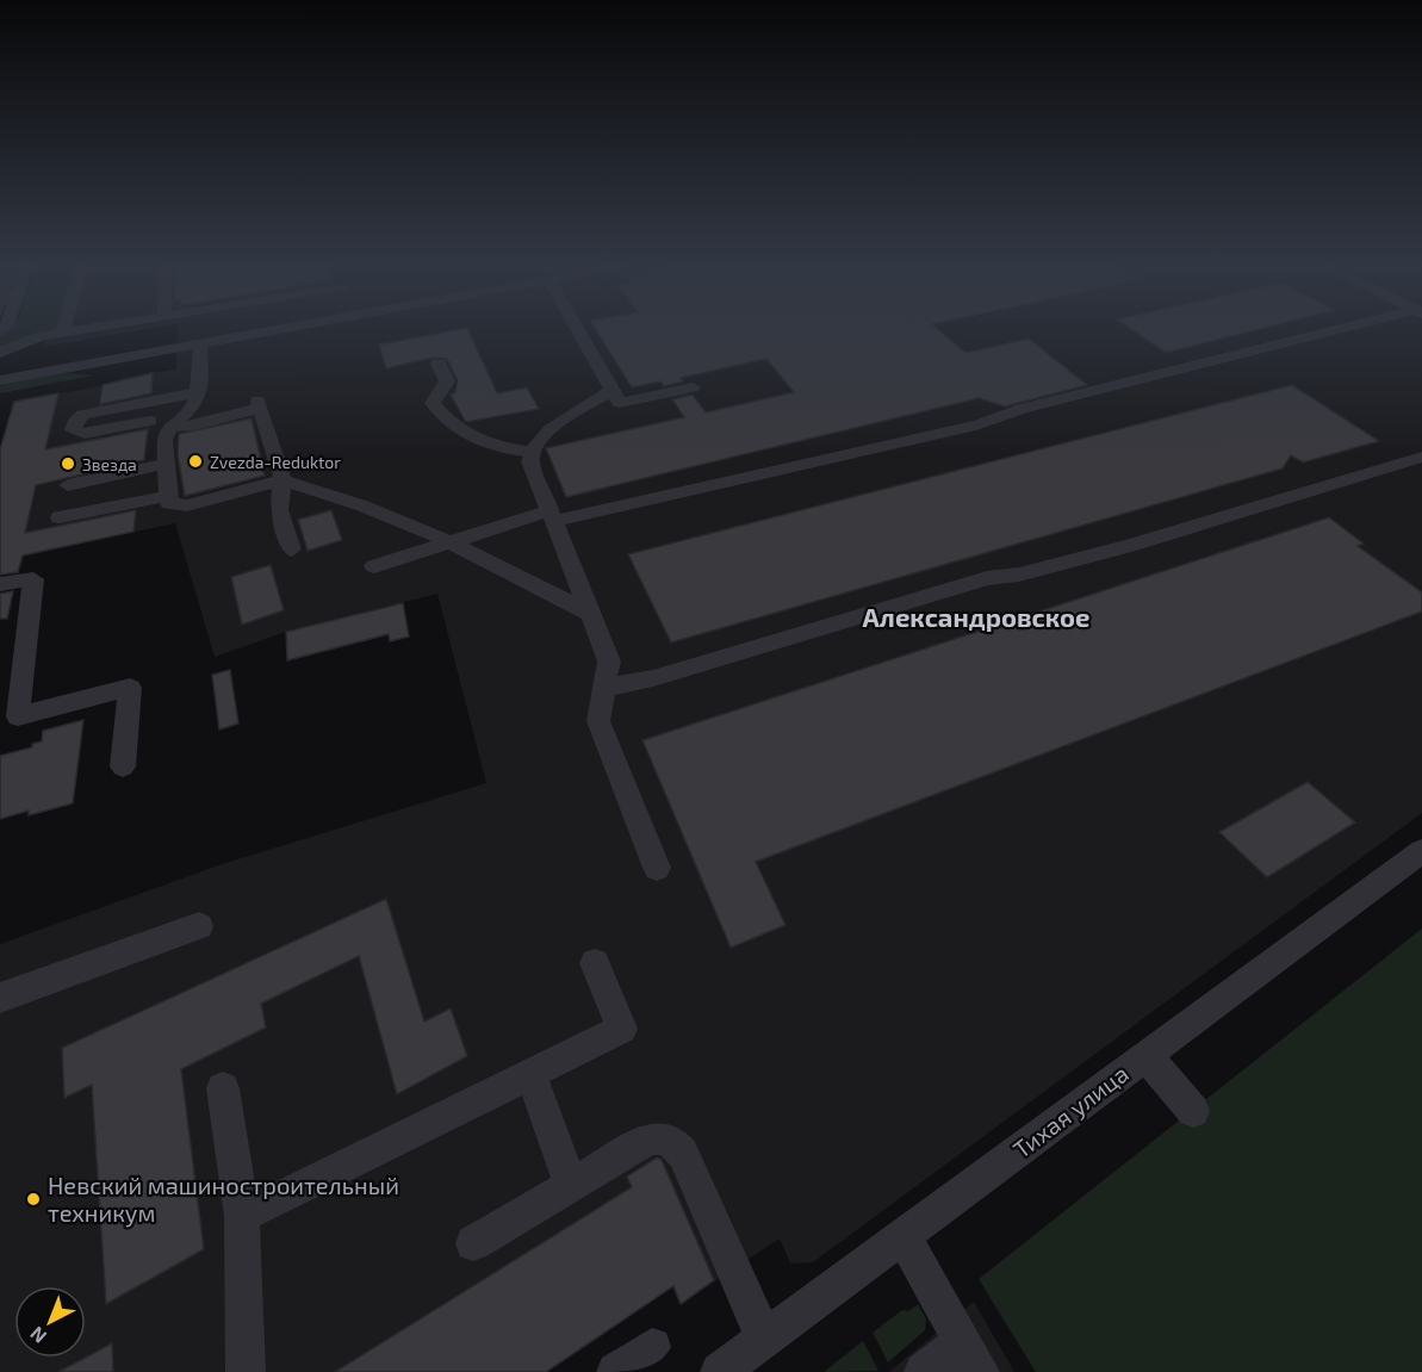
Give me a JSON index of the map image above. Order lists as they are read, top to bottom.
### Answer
{
  "streets": {
    "street": ["Тихая улица"]
  },
  "districts": ["Александровское"],
  "places": ["Zvezda-Reduktor", "Звезда", "Невский машиностроительный техникум"],
  "north": "bottom left"
}
